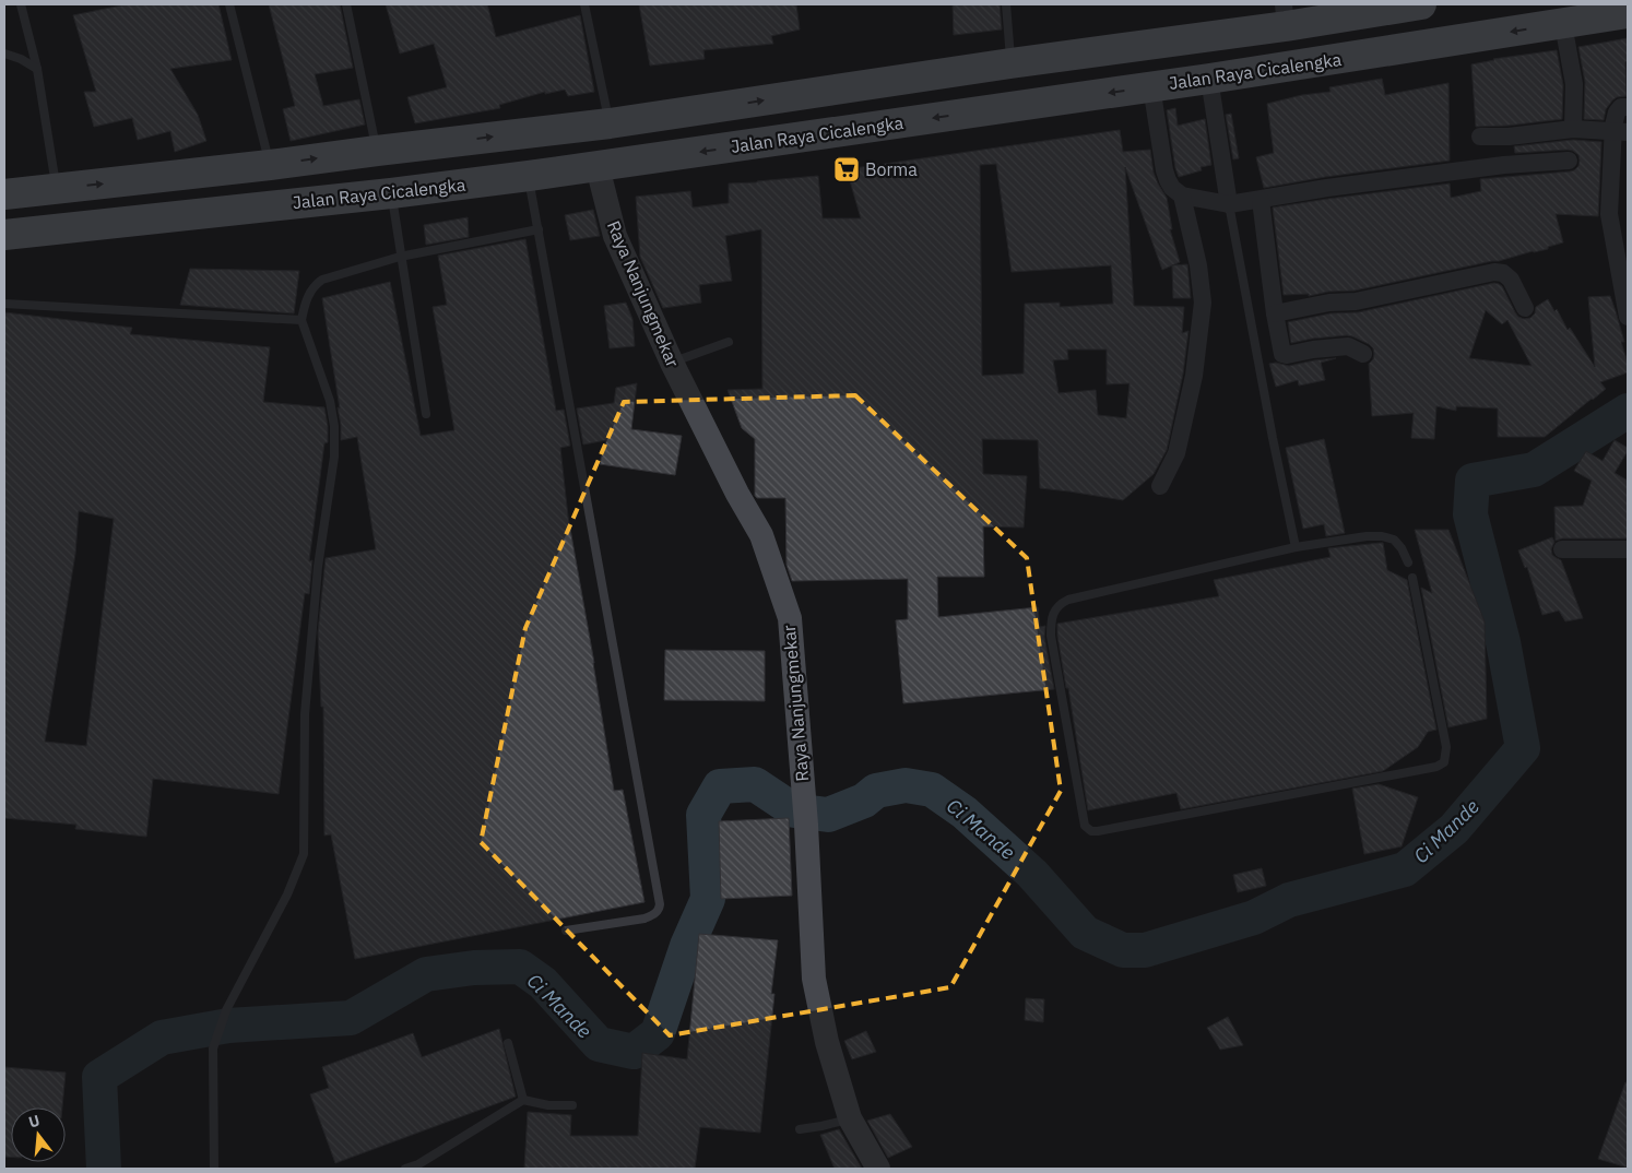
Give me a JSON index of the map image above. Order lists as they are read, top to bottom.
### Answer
{
  "streets": {
    "highway": ["Jalan Raya Cicalengka"],
    "street": ["Raya Nanjungmekar"]
  },
  "crossings": [
    ["Jalan Raya Cicalengka", "Raya Nanjungmekar"]
  ],
  "water": ["Ci Mande"],
  "places": {
    "supermarket": ["Borma"]
  },
  "north": "top"
}
